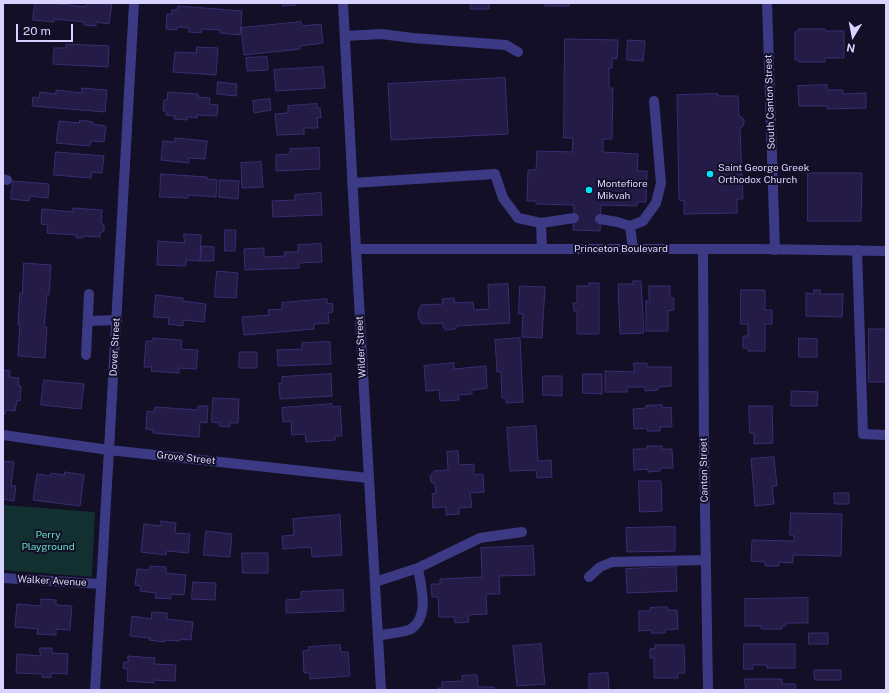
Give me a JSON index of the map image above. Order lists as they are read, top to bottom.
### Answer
{
  "streets": {
    "street": [
      "South Canton Street",
      "Princeton Boulevard",
      "Dover Street",
      "Wilder Street",
      "Grove Street",
      "Canton Street",
      "Walker Avenue"
    ]
  },
  "crossings": [
    ["South Canton Street", "Princeton Boulevard"],
    ["Princeton Boulevard", "Wilder Street"],
    ["Princeton Boulevard", "Canton Street"],
    ["Dover Street", "Grove Street"],
    ["Dover Street", "Walker Avenue"],
    ["Wilder Street", "Grove Street"]
  ],
  "parks": ["Perry Playground"],
  "places": ["Saint George Greek Orthodox Church", "Montefiore Mikvah"],
  "scale_bar": "20 m",
  "north": "bottom"
}
